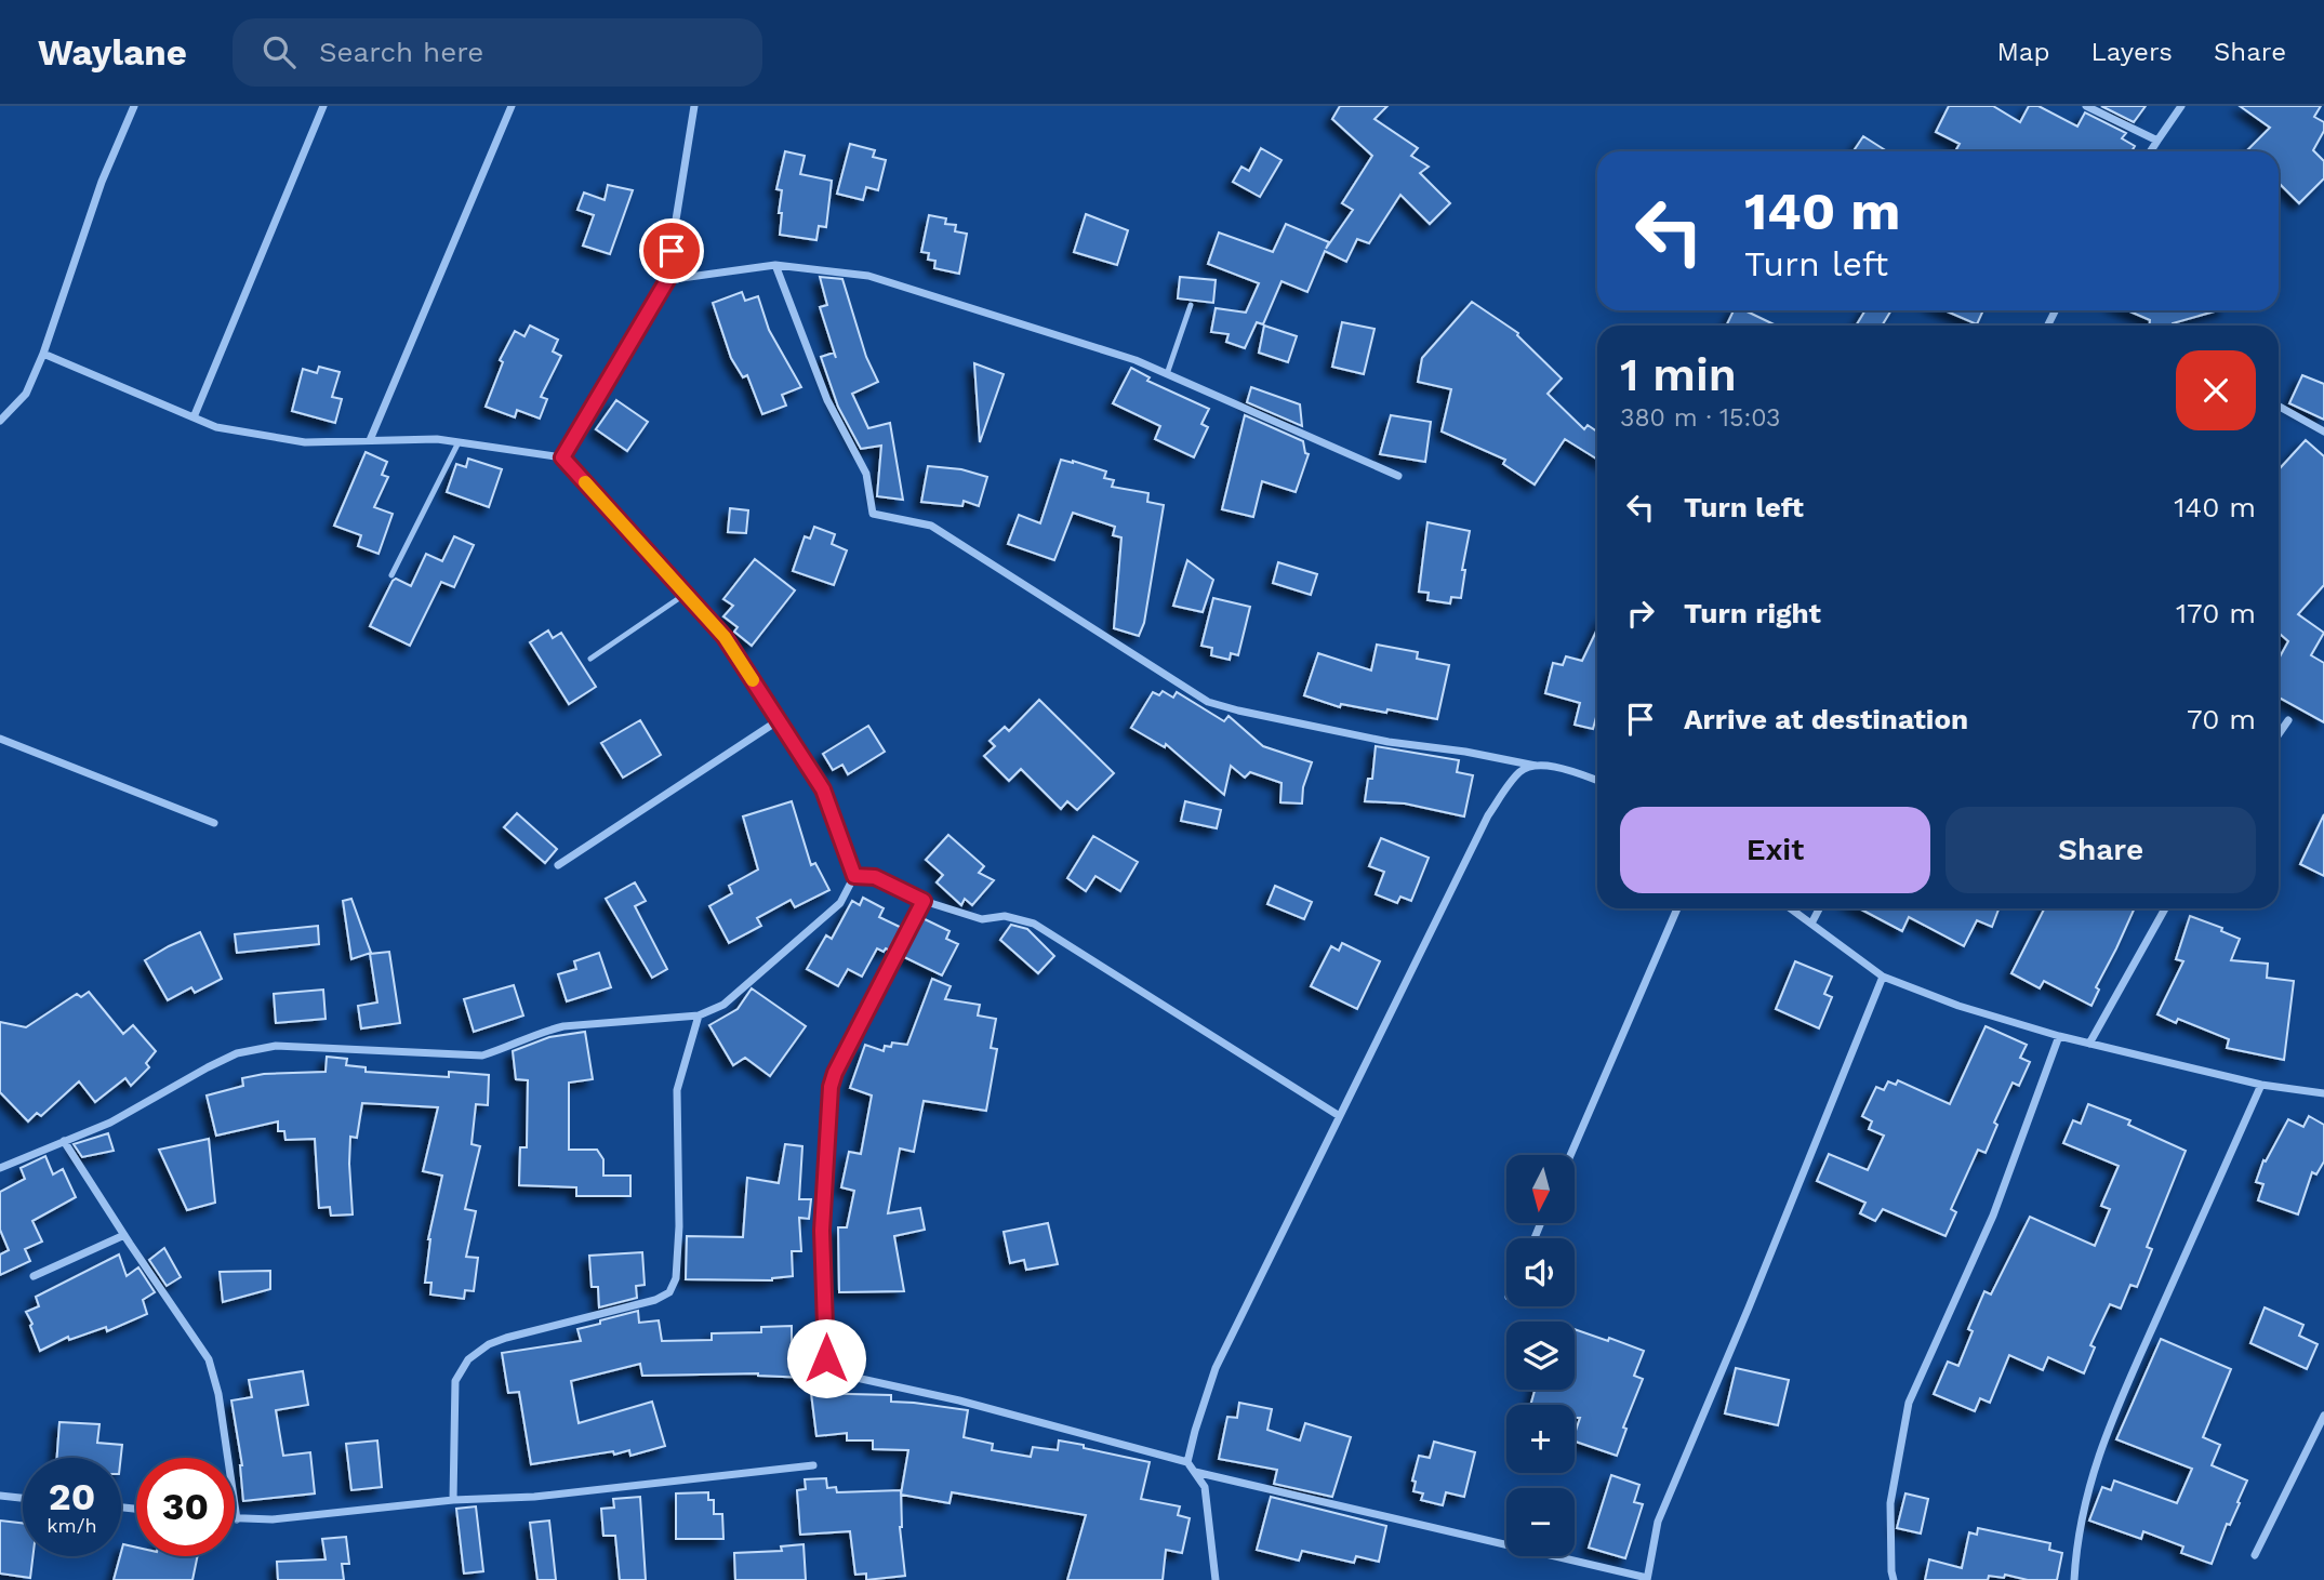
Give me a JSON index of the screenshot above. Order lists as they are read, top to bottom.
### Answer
{
  "north": "bottom",
  "page": {
    "header": "Waylane",
    "search": "Search here",
    "nav": ["Map", "Layers", "Share"],
    "turn": ["140 m", "Turn left"],
    "heading": ["1 min", "380 m · 15:03"],
    "list": [
      {
        "name": "Turn left",
        "value": "140 m"
      },
      {
        "name": "Turn right",
        "value": "170 m"
      },
      {
        "name": "Arrive at destination",
        "value": "70 m"
      }
    ],
    "buttons": ["Exit", "Share"],
    "map_buttons": ["+", "−"],
    "speed": "20 km/h",
    "limit": "30"
  }
}
